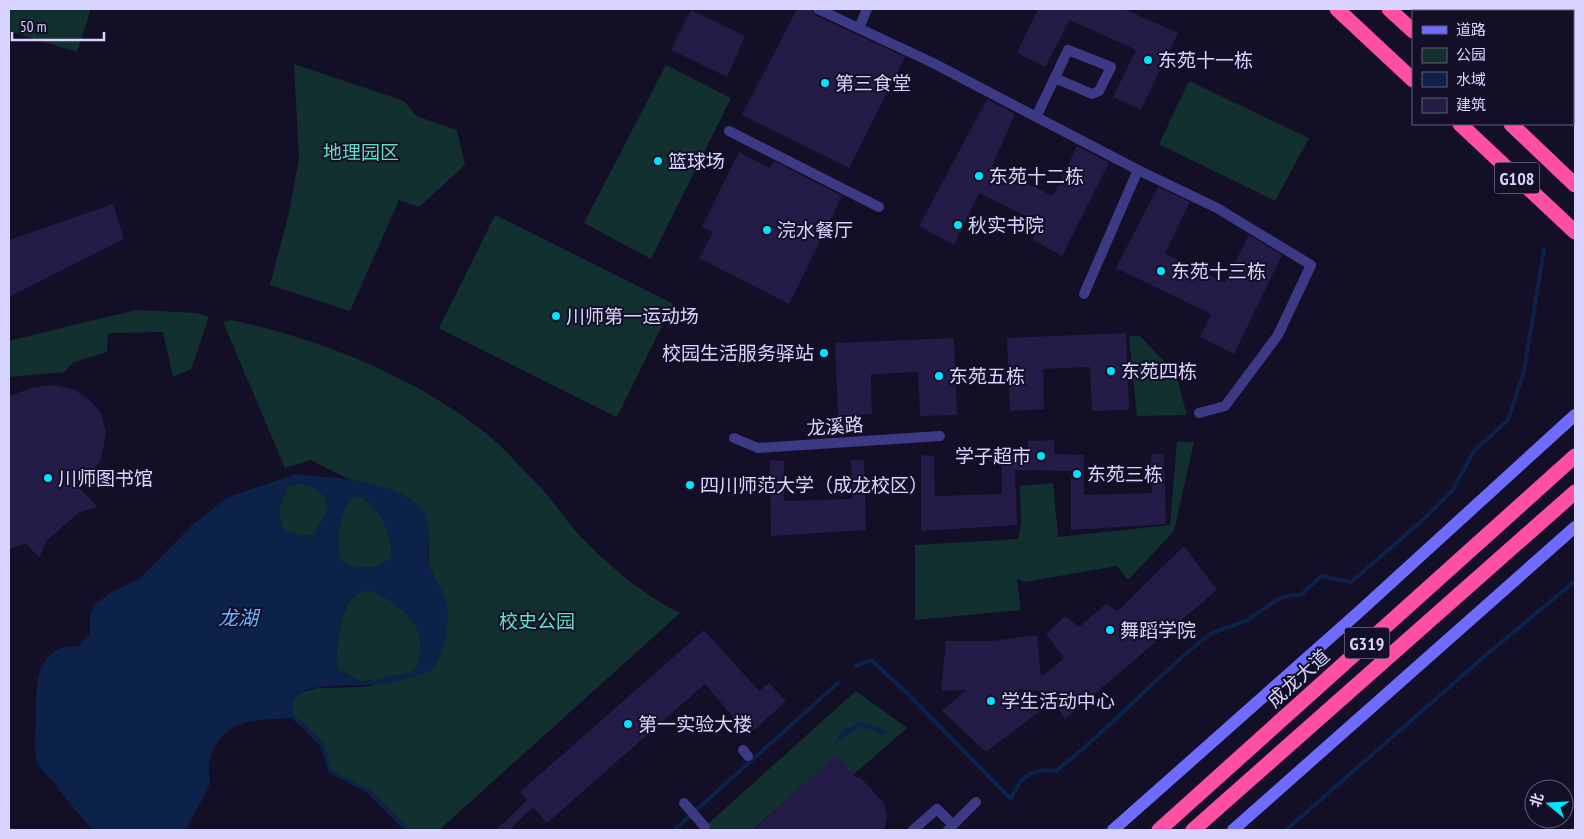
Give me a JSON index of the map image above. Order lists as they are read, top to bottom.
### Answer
{
  "streets": {
    "highway": ["G108", "G319", "成龙大道"],
    "street": ["龙溪路"]
  },
  "water": ["龙湖"],
  "parks": ["地理园区", "校史公园"],
  "places": [
    "东苑十一栋",
    "第三食堂",
    "篮球场",
    "东苑十二栋",
    "秋实书院",
    "浣水餐厅",
    "东苑十三栋",
    "川师第一运动场",
    "校园生活服务驿站",
    "东苑四栋",
    "东苑五栋",
    "学子超市",
    "东苑三栋",
    "川师图书馆",
    "四川师范大学（成龙校区）",
    "舞蹈学院",
    "学生活动中心",
    "第一实验大楼"
  ],
  "legend": [
    "道路",
    "公园",
    "水域",
    "建筑"
  ],
  "scale_bar": "50 m",
  "north": "left"
}
